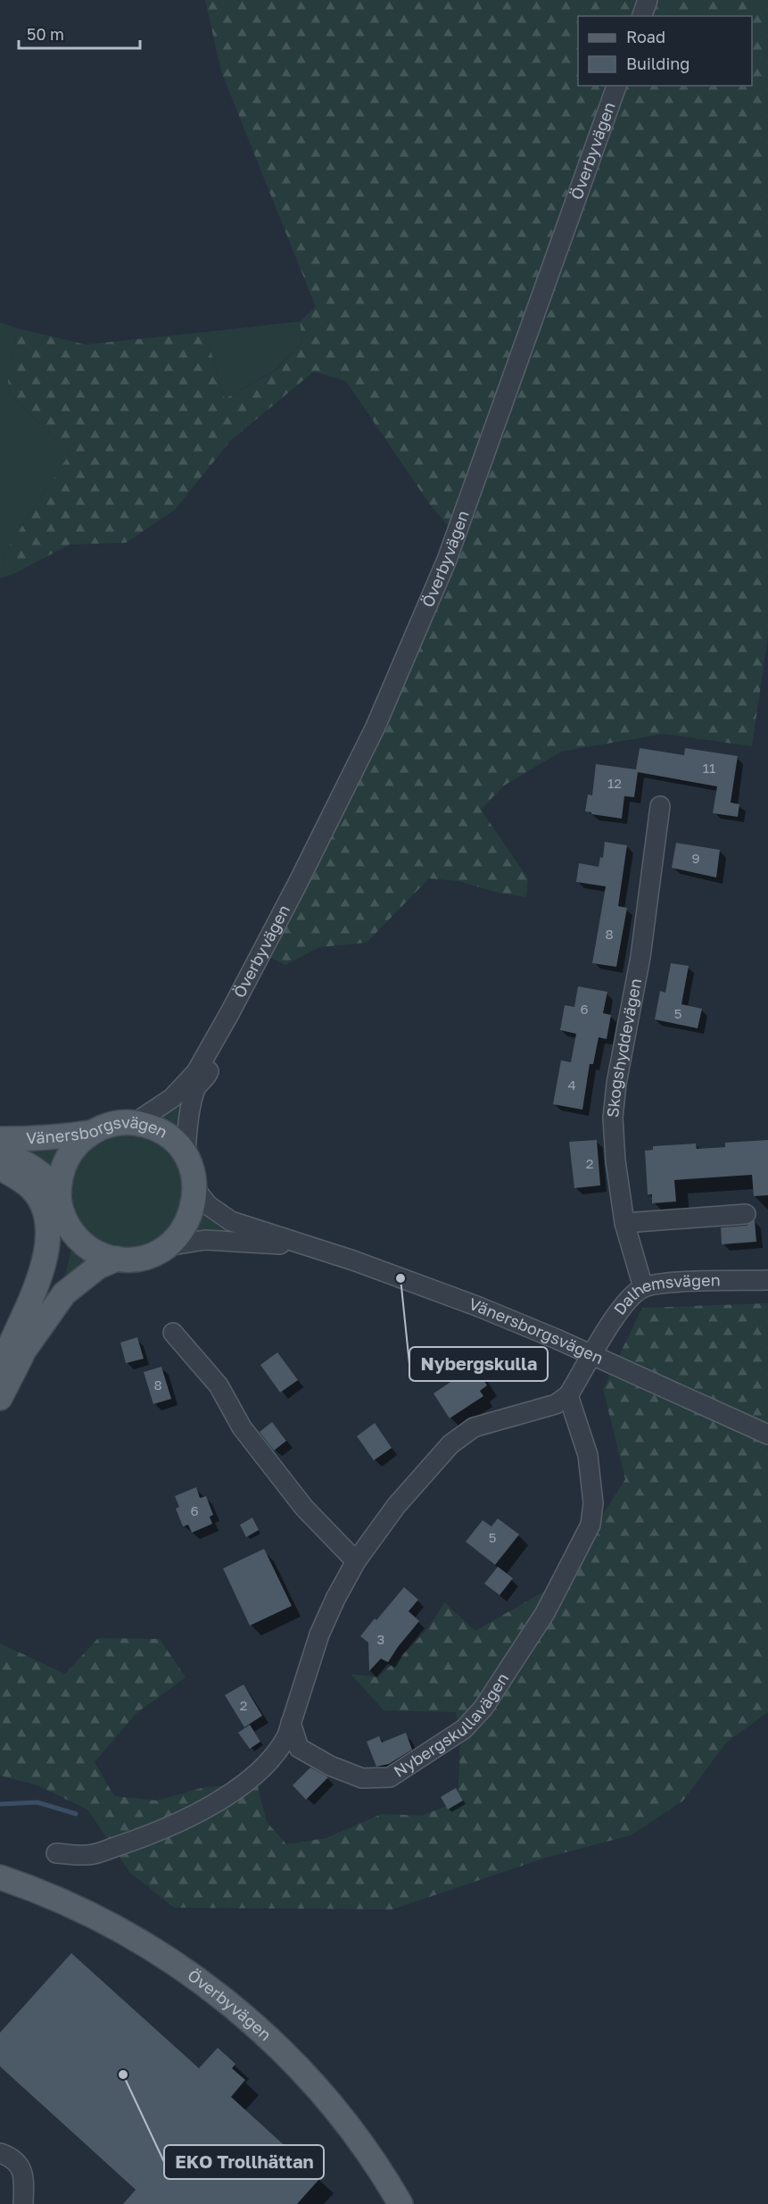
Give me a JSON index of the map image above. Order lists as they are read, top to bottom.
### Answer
{
  "streets": {
    "main road": ["Överbyvägen", "Vänersborgsvägen"],
    "street": ["Skogshyddevägen", "Dalhemsvägen", "Nybergskullavägen"]
  },
  "crossings": [
    ["Överbyvägen", "Vänersborgsvägen"],
    ["Skogshyddevägen", "Dalhemsvägen"],
    ["Vänersborgsvägen", "Dalhemsvägen"]
  ],
  "places": ["Nybergskulla", "EKO Trollhättan"],
  "house_numbers": [
    "11",
    "12",
    "9",
    "8",
    "6",
    "5",
    "4",
    "2",
    "8",
    "6",
    "5",
    "3",
    "2"
  ],
  "legend": ["Road", "Building"],
  "scale_bar": "50 m"
}
